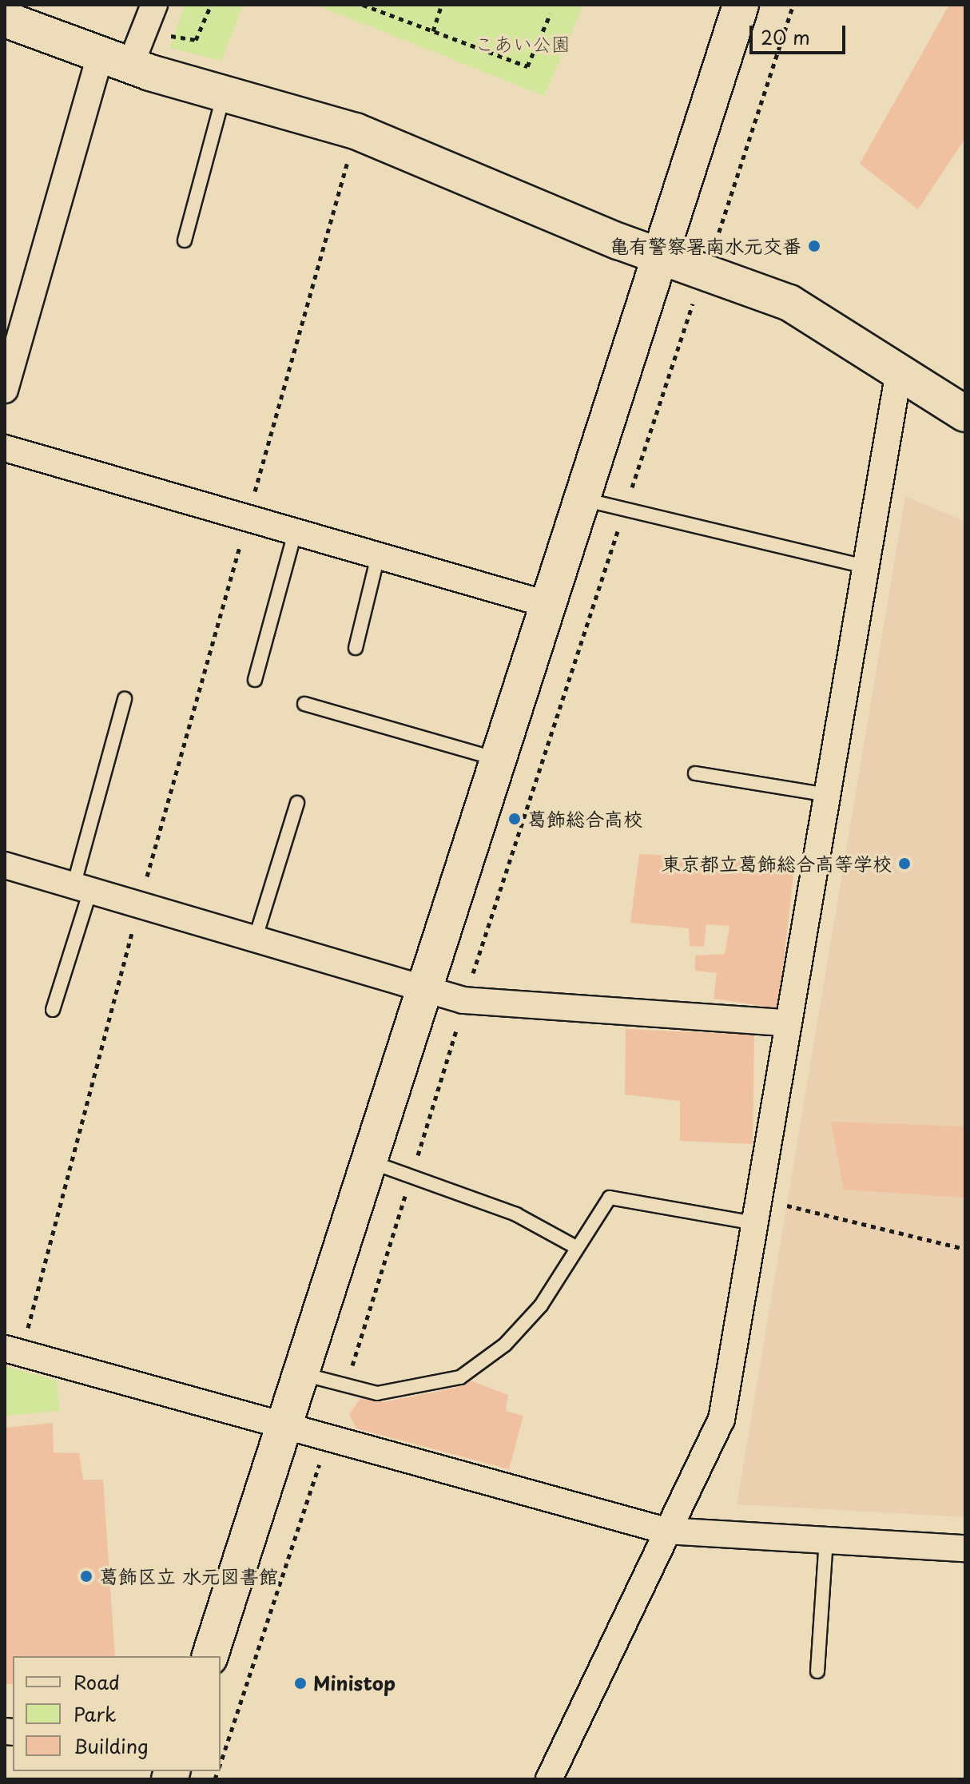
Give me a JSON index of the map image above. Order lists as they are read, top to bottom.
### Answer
{
  "parks": ["こあい公園"],
  "places": [
    "亀有警察署南水元交番",
    "葛飾総合高校",
    "東京都立葛飾総合高等学校",
    "葛飾区立 水元図書館",
    "Ministop"
  ],
  "legend": ["Road", "Park", "Building"],
  "scale_bar": "20 m"
}
